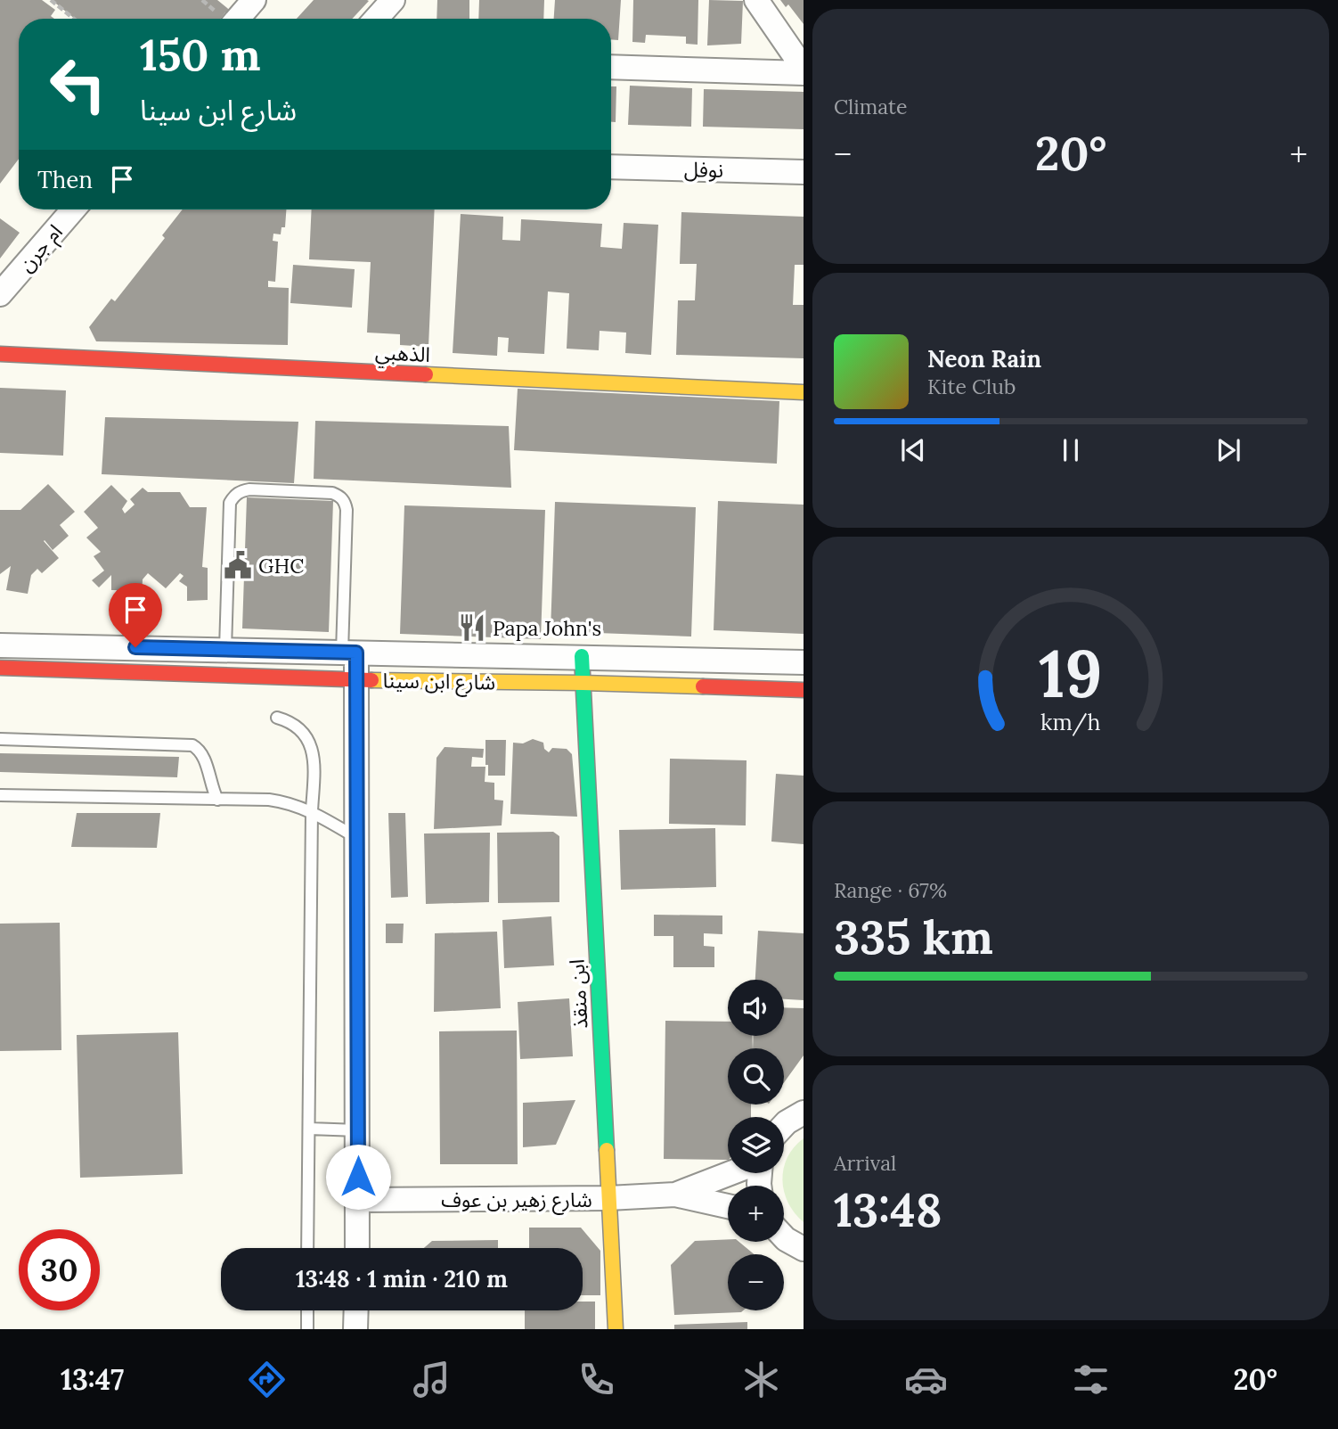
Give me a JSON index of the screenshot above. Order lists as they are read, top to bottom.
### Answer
{
  "streets": {
    "street": [
      "نوفل",
      "ام جرن",
      "الذهبي",
      "شارع ابن سينا",
      "ابن منقذ",
      "شارع زهير بن عوف"
    ]
  },
  "crossings": [
    ["شارع ابن سينا", "ابن منقذ"],
    ["ابن منقذ", "شارع زهير بن عوف"]
  ],
  "places": {
    "public building": ["GHC"],
    "restaurant": ["Papa John's"]
  },
  "page": {
    "tile": [
      "Climate",
      ["Range · 67%", "335 km"],
      ["Arrival", "13:48"]
    ],
    "turn": ["150 m", "شارع ابن سينا"],
    "heat": ["−", "20°", "+"],
    "then": "Then",
    "song": ["Neon Rain", "Kite Club"],
    "map_buttons": ["+", "−"],
    "limit": "30",
    "trip": "13:48 · 1 min · 210 m",
    "tabs": ["13:47", "20°"],
    "gauge": ["19", "km/h"]
  }
}
